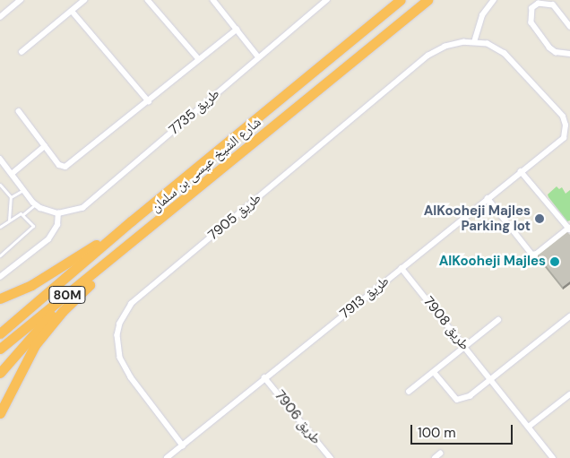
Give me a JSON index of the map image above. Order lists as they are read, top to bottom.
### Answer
{
  "streets": {
    "highway": ["شارع الشيخ عيسى بن سلمان", "80M"],
    "street": [
      "طريق 7735",
      "طريق 7905",
      "طريق 7913",
      "طريق 7908",
      "طريق 7906"
    ]
  },
  "crossings": [
    ["طريق 7905", "طريق 7913"],
    ["طريق 7913", "طريق 7908"],
    ["طريق 7913", "طريق 7906"]
  ],
  "places": ["AlKooheji Majles Parking lot", "AlKooheji Majles"],
  "scale_bar": "100 m"
}
